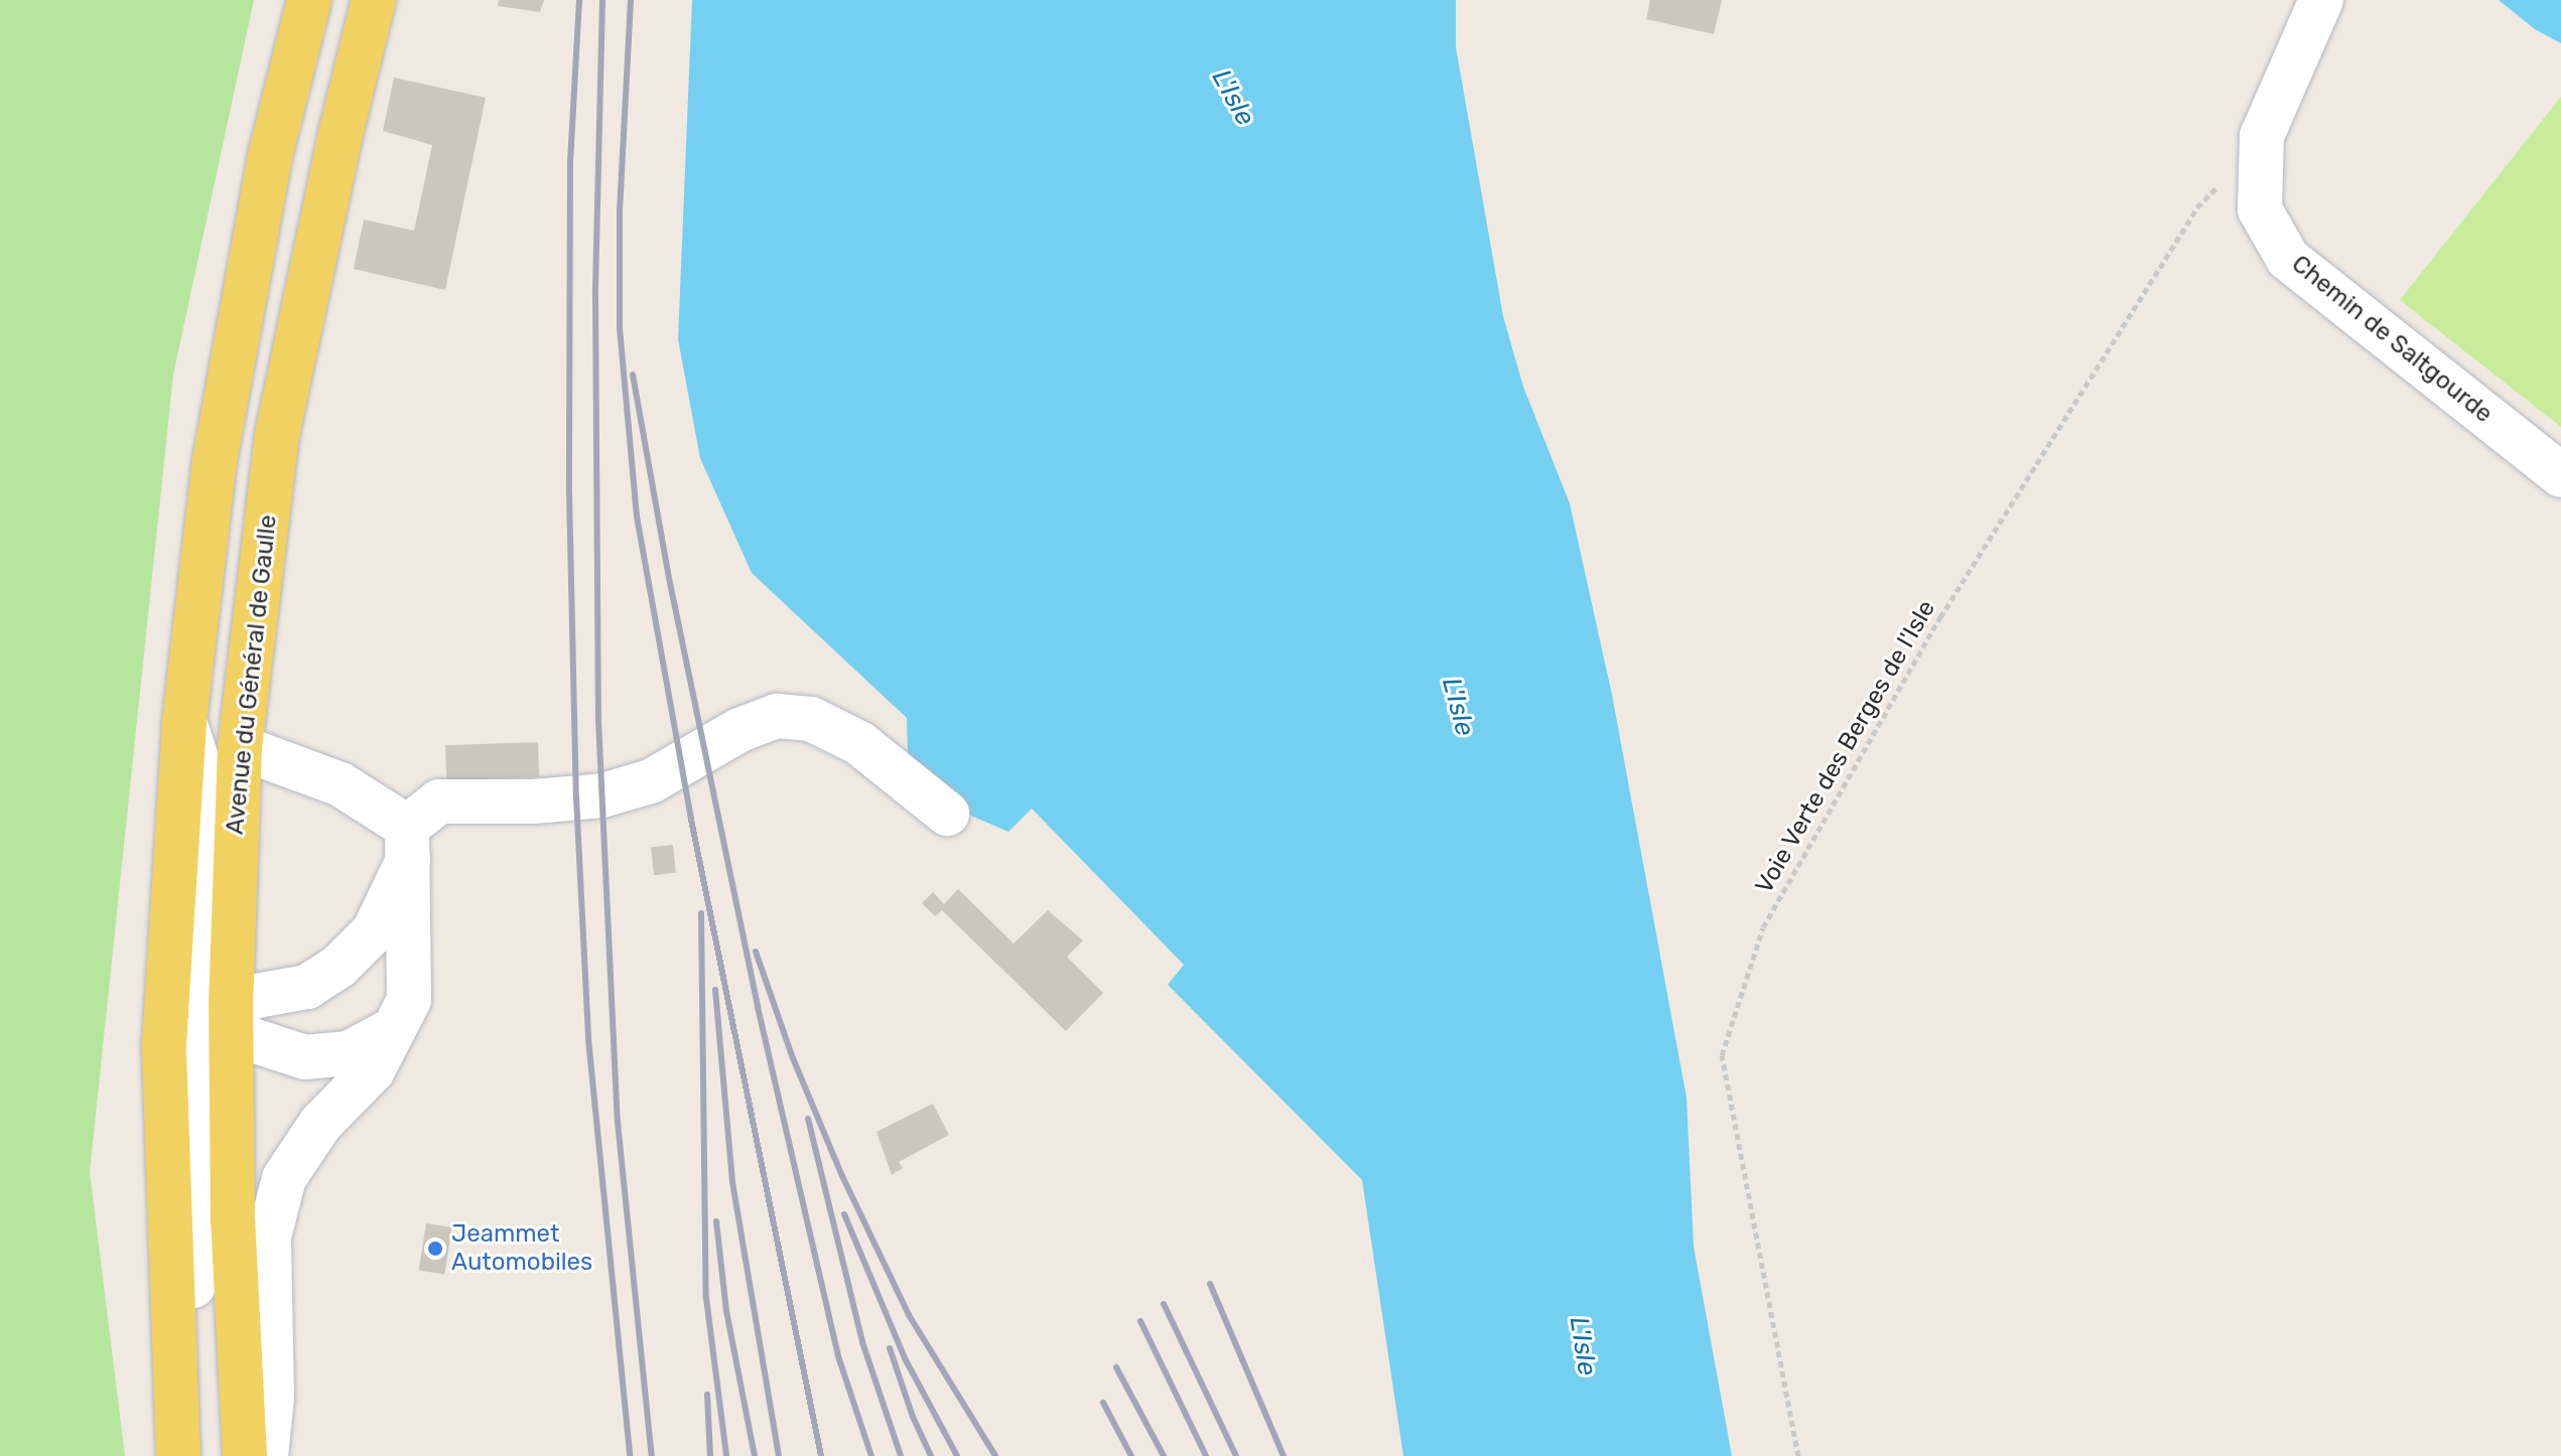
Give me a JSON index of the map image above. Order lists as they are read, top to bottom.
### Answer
{
  "streets": {
    "main road": ["Avenue du Général de Gaulle"],
    "street": ["Chemin de Saltgourde"],
    "path": ["Voie Verte des Berges de l'Isle"]
  },
  "water": ["L'Isle"],
  "places": ["Jeammet Automobiles"]
}
